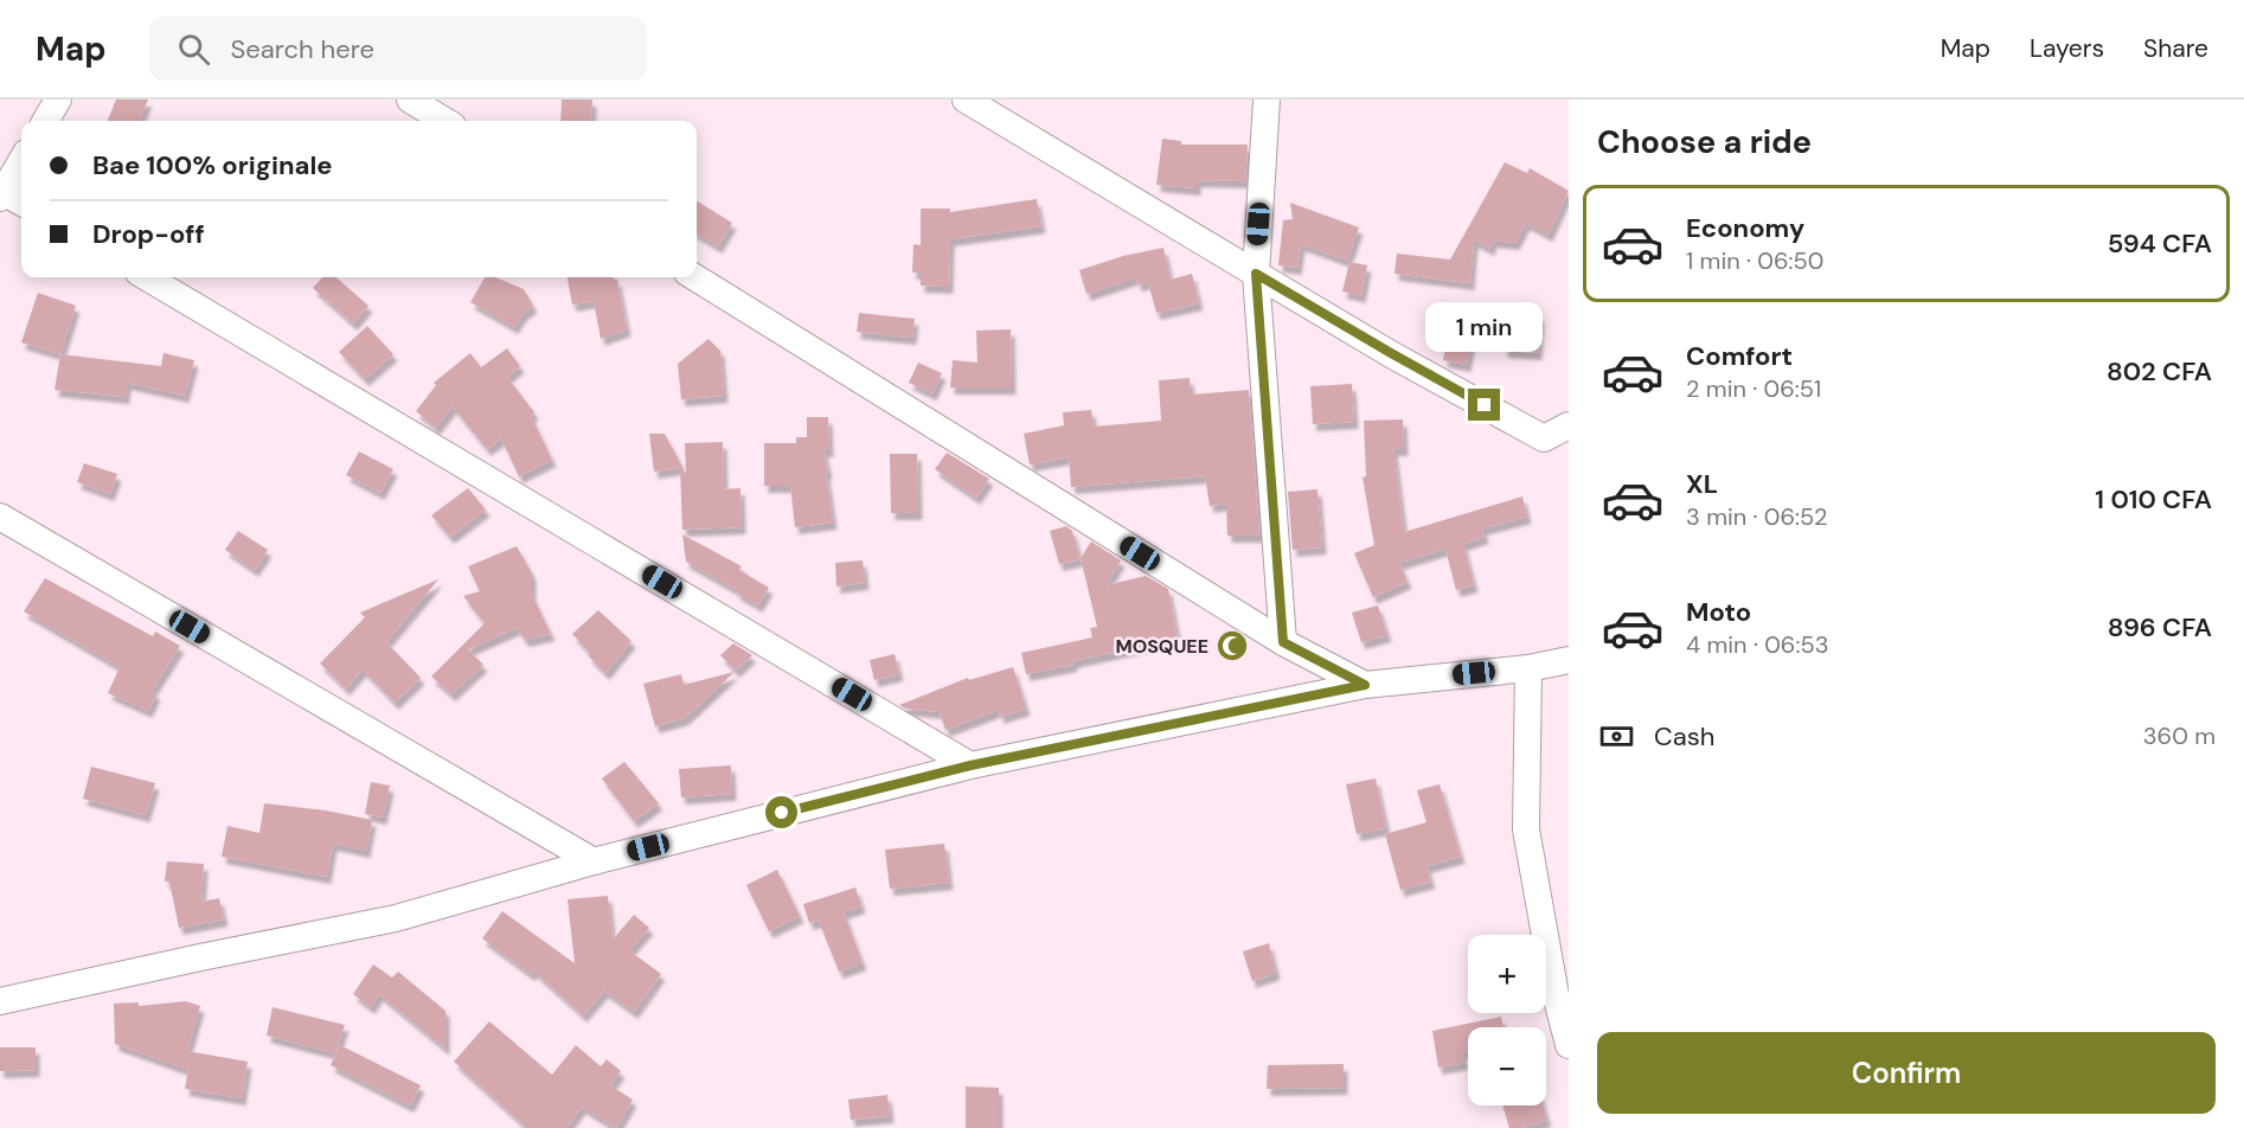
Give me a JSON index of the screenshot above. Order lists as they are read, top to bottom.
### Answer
{
  "places": {
    "mosque": ["MOSQUEE"]
  },
  "page": {
    "header": "Map",
    "search": "Search here",
    "nav": ["Map", "Layers", "Share"],
    "heading": "Choose a ride",
    "banner": ["Bae 100% originale", "Drop-off"],
    "list": [
      {
        "name": "Economy",
        "note": "1 min · 06:50",
        "value": "594 CFA"
      },
      {
        "name": "Comfort",
        "note": "2 min · 06:51",
        "value": "802 CFA"
      },
      {
        "name": "XL",
        "note": "3 min · 06:52",
        "value": "1 010 CFA"
      },
      {
        "name": "Moto",
        "note": "4 min · 06:53",
        "value": "896 CFA"
      }
    ],
    "bubble": "1 min",
    "pay": ["Cash", "360 m"],
    "map_buttons": ["+", "−"],
    "buttons": "Confirm"
  }
}
